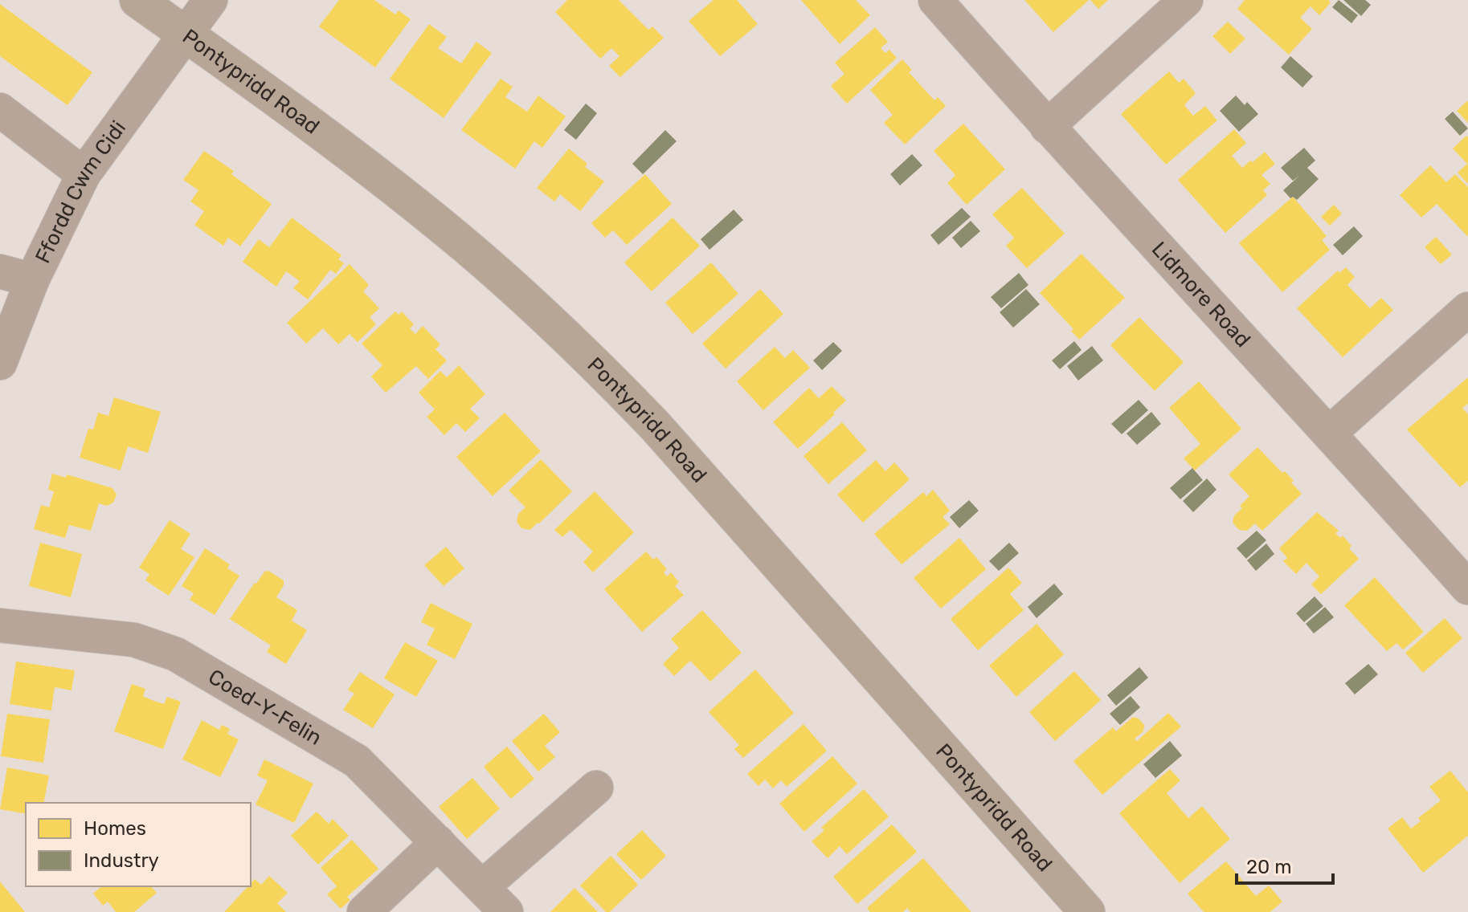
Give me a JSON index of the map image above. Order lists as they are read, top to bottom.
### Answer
{
  "streets": {
    "main road": ["Pontypridd Road"],
    "street": ["Ffordd Cwm Cidi", "Lidmore Road", "Coed-Y-Felin"]
  },
  "crossings": [
    ["Pontypridd Road", "Ffordd Cwm Cidi"]
  ],
  "legend": ["Homes", "Industry"],
  "scale_bar": "20 m"
}
